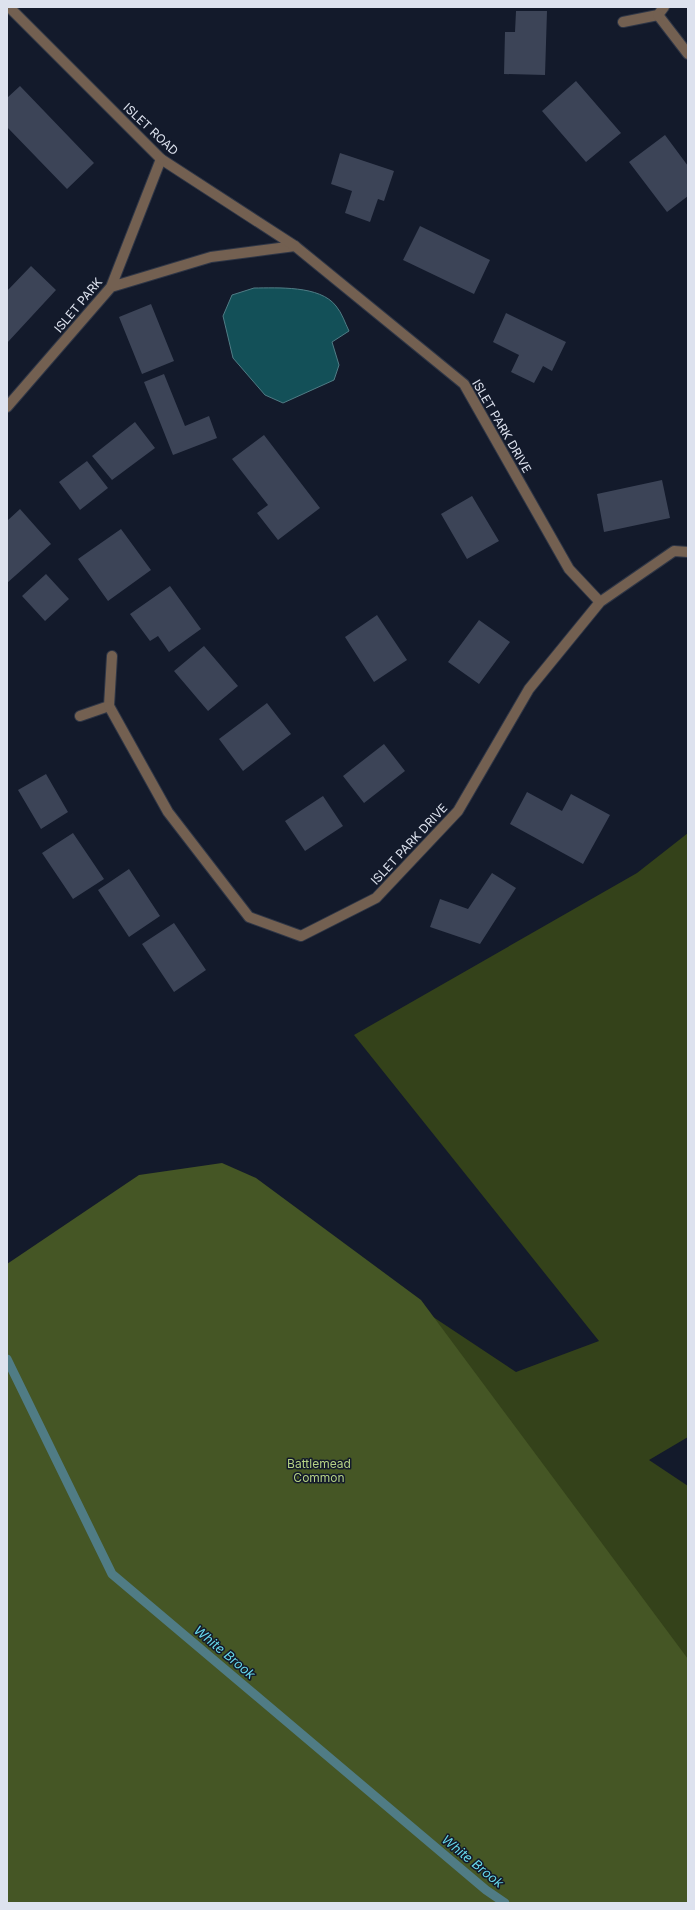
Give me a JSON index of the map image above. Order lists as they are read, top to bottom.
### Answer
{
  "streets": {
    "street": ["ISLET ROAD", "ISLET PARK", "ISLET PARK DRIVE"]
  },
  "crossings": [
    ["ISLET ROAD", "ISLET PARK"],
    ["ISLET ROAD", "ISLET PARK DRIVE"]
  ],
  "water": ["White Brook"],
  "parks": ["Battlemead Common"]
}
